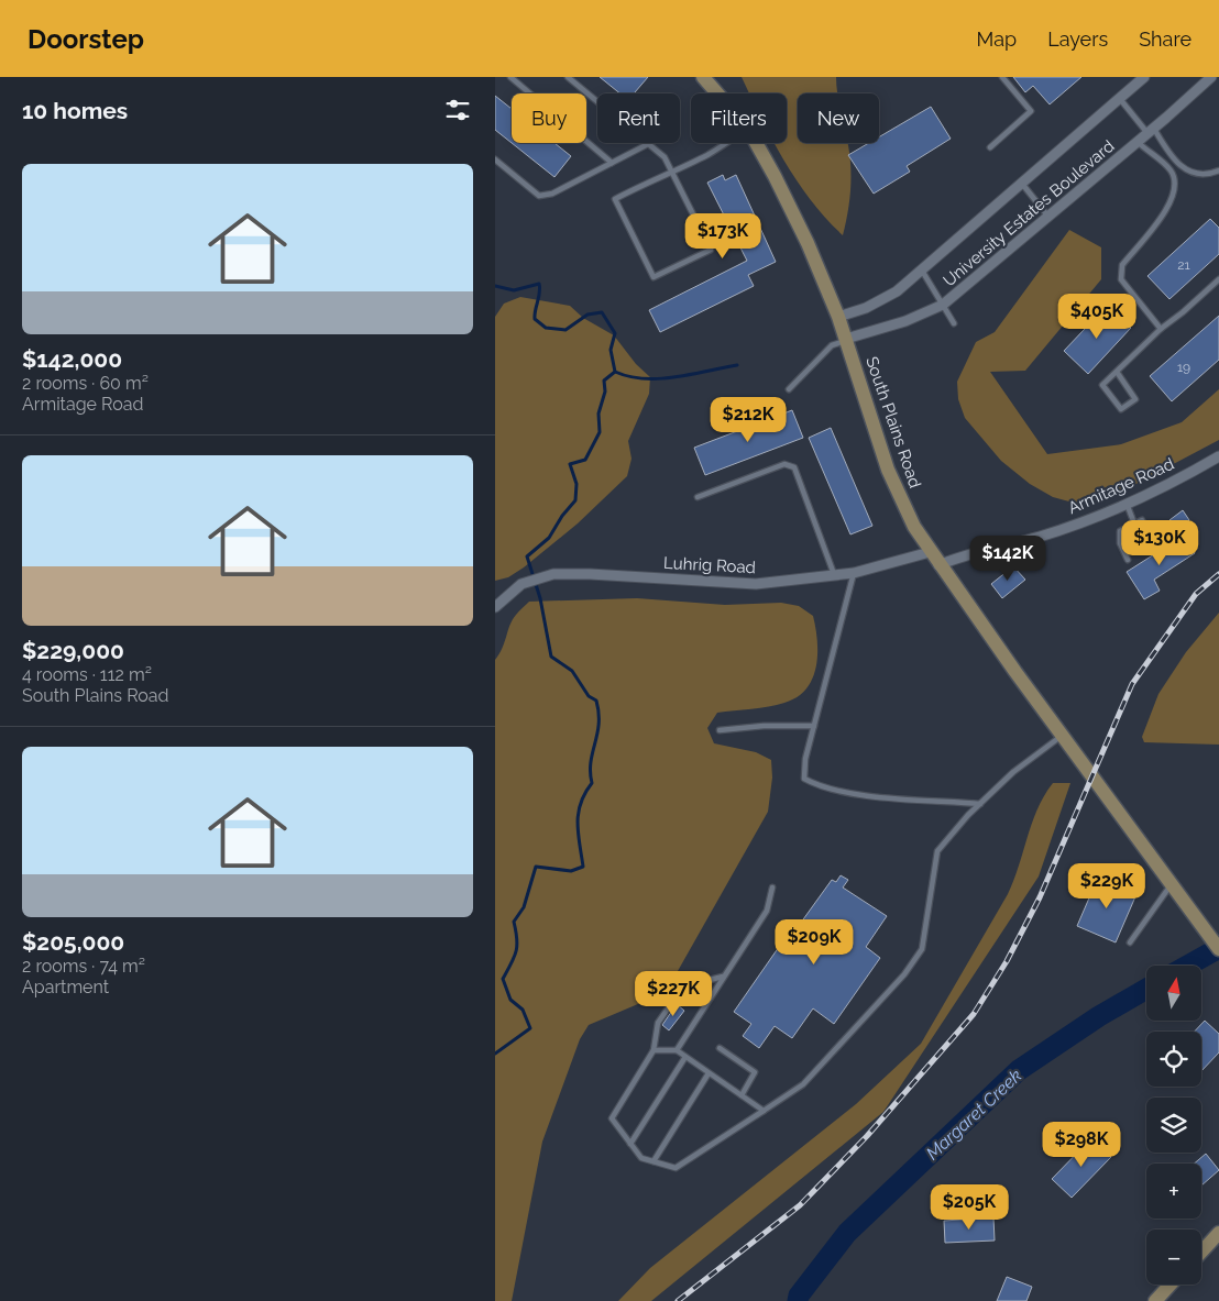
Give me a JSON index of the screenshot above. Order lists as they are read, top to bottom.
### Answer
{
  "streets": {
    "main road": ["South Plains Road"],
    "street": ["University Estates Boulevard", "Armitage Road", "Luhrig Road"]
  },
  "crossings": [
    ["University Estates Boulevard", "South Plains Road"],
    ["South Plains Road", "Armitage Road"],
    ["South Plains Road", "Luhrig Road"]
  ],
  "water": ["Margaret Creek"],
  "house_numbers": ["21", "19"],
  "north": "top",
  "page": {
    "header": "Doorstep",
    "nav": ["Map", "Layers", "Share"],
    "heading": "10 homes",
    "chip": [
      "Buy",
      "Rent",
      "Filters",
      "New"
    ],
    "list": [
      {
        "name": "$142,000",
        "note": "2 rooms · 60 m² · Armitage Road"
      },
      {
        "name": "$229,000",
        "note": "4 rooms · 112 m² · South Plains Road"
      },
      {
        "name": "$205,000",
        "note": "2 rooms · 74 m² · Apartment"
      }
    ],
    "price": [
      "$173K",
      "$405K",
      "$212K",
      "$130K",
      "$142K",
      "$229K",
      "$209K",
      "$227K",
      "$298K",
      "$205K"
    ],
    "map_buttons": ["+", "−"]
  }
}
